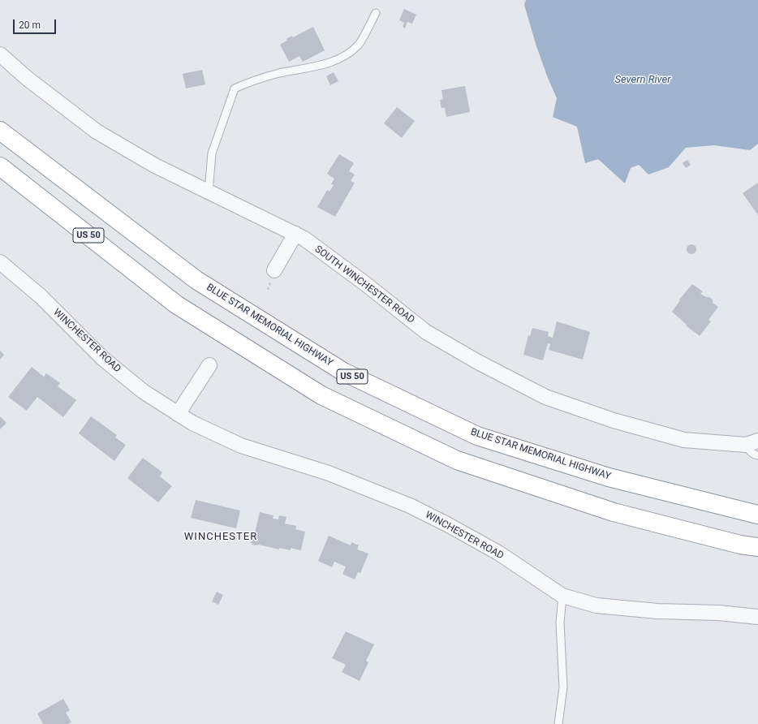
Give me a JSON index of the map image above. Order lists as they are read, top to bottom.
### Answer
{
  "streets": {
    "highway": ["US 50", "BLUE STAR MEMORIAL HIGHWAY"],
    "street": ["SOUTH WINCHESTER ROAD", "WINCHESTER ROAD"]
  },
  "districts": ["WINCHESTER"],
  "water": ["Severn River"],
  "scale_bar": "20 m"
}
